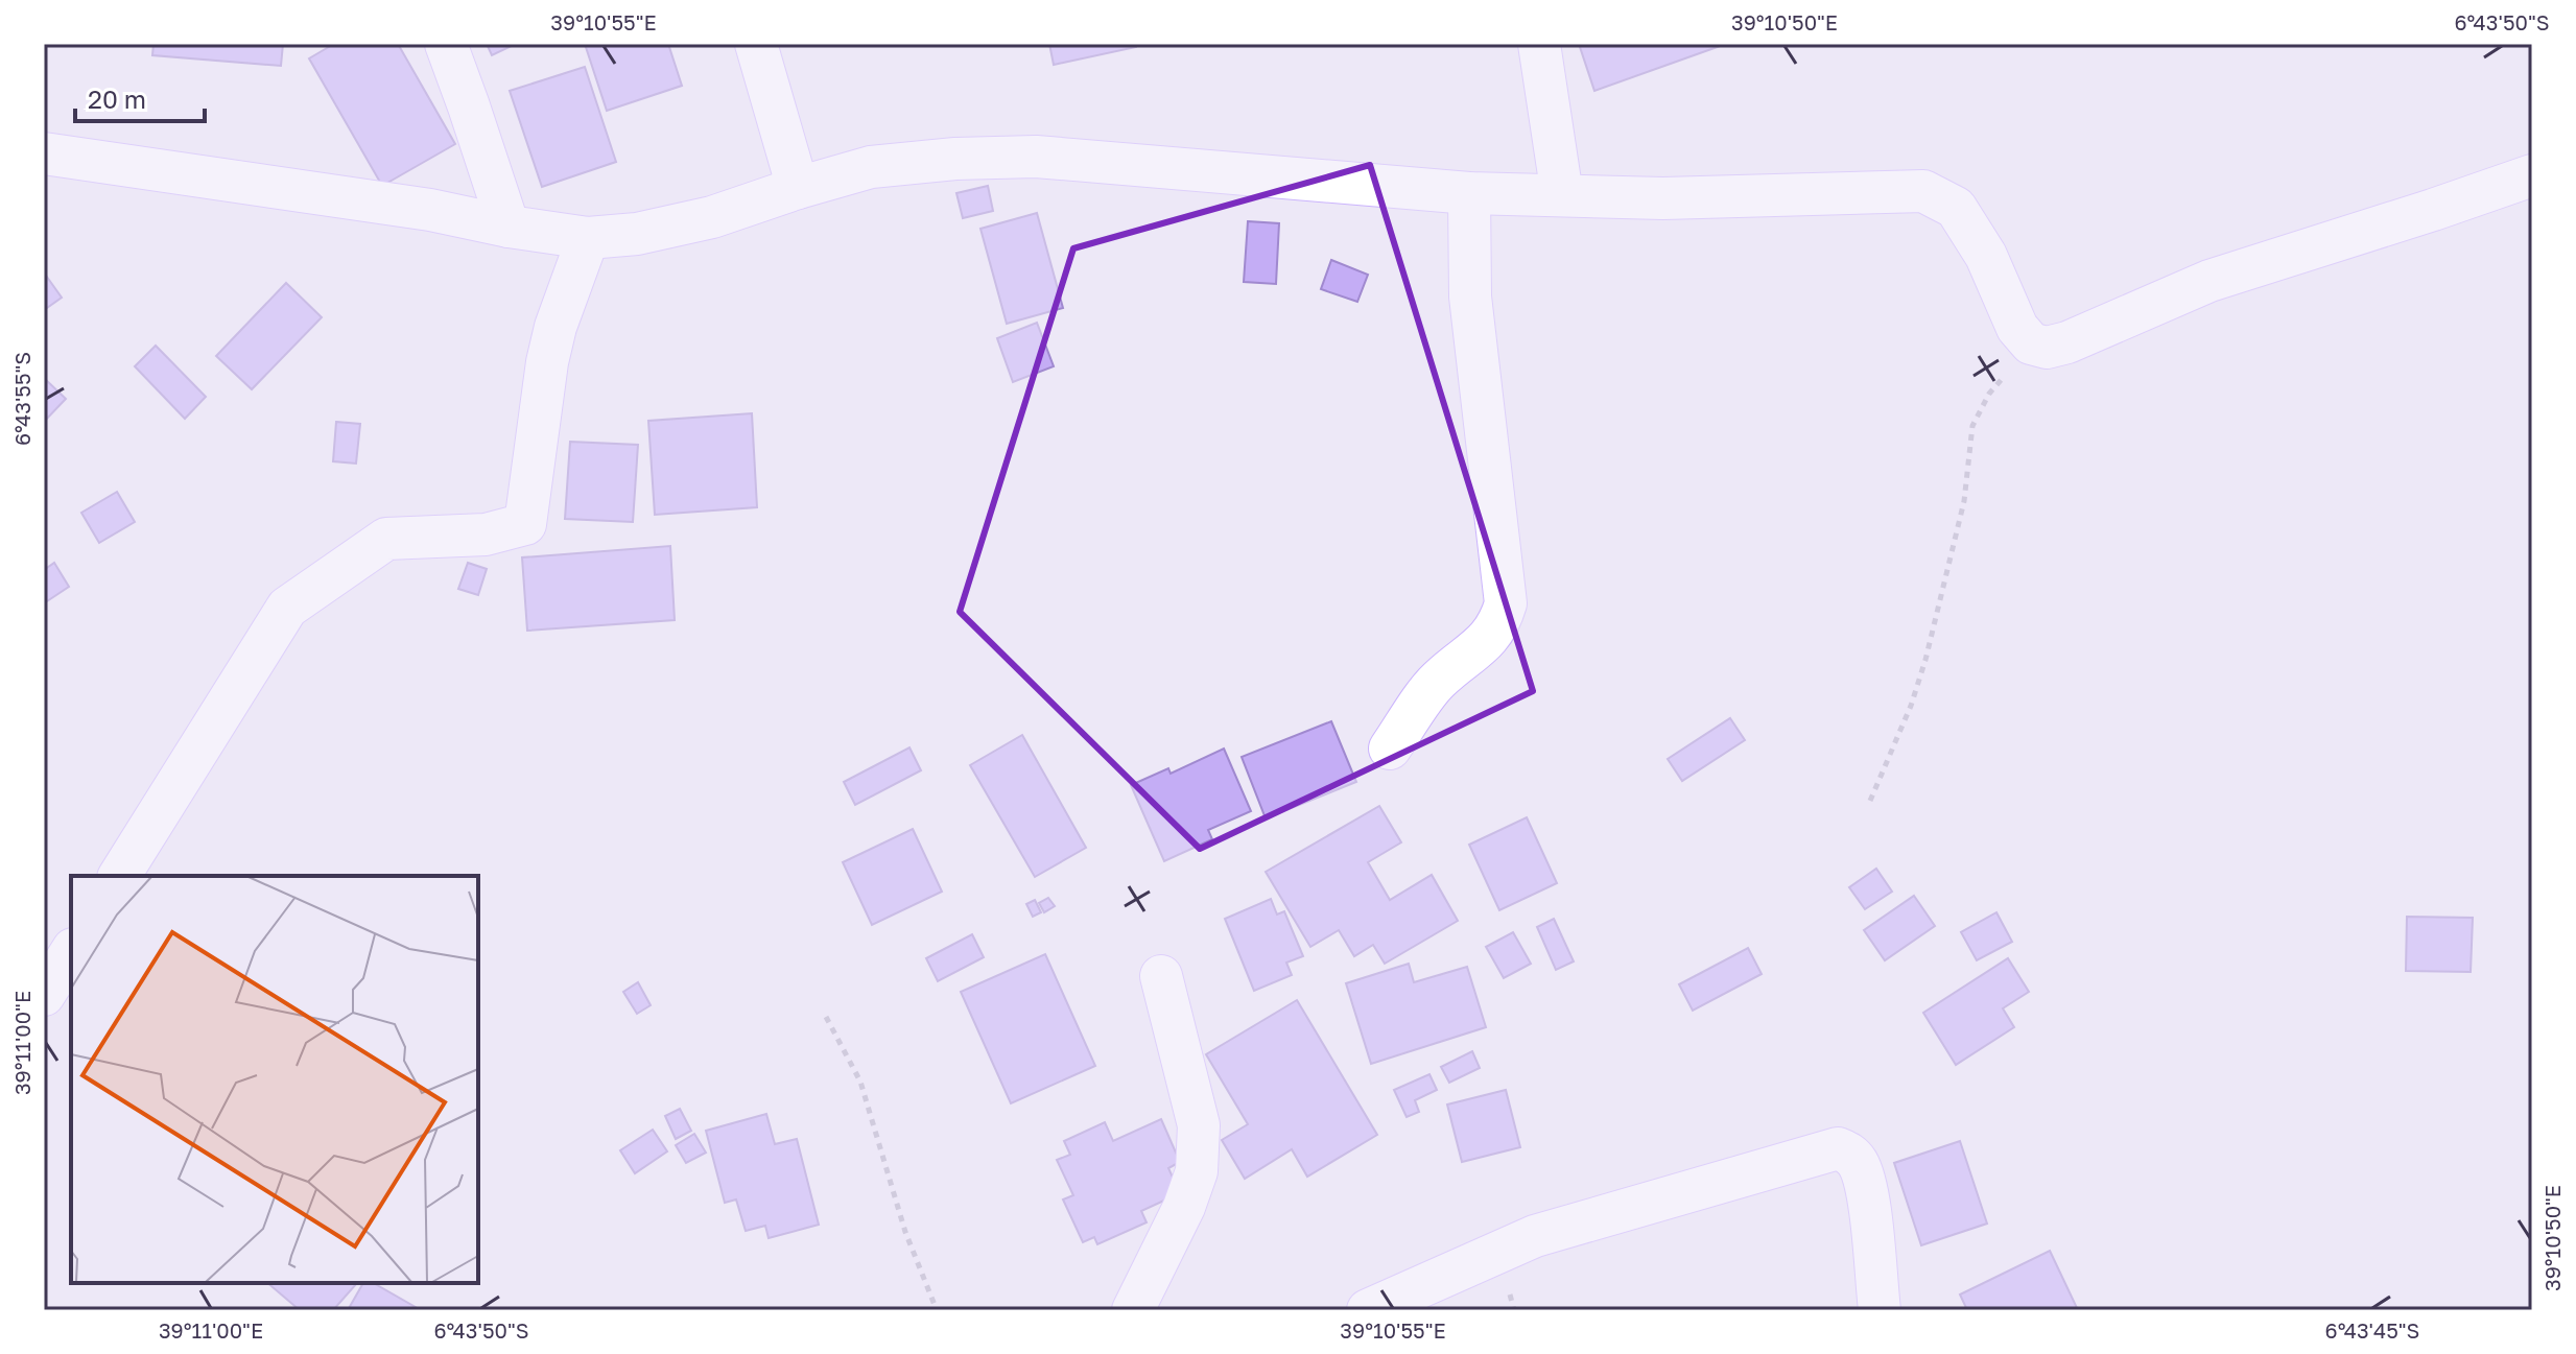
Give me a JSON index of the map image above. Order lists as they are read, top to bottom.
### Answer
{
  "scale_bar": "20 m",
  "coordinates": [
    "39°10'55\"E",
    "39°10'50\"E",
    "6°43'50\"S",
    "6°43'55\"S",
    "39°11'00\"E",
    "6°43'45\"S"
  ]
}
